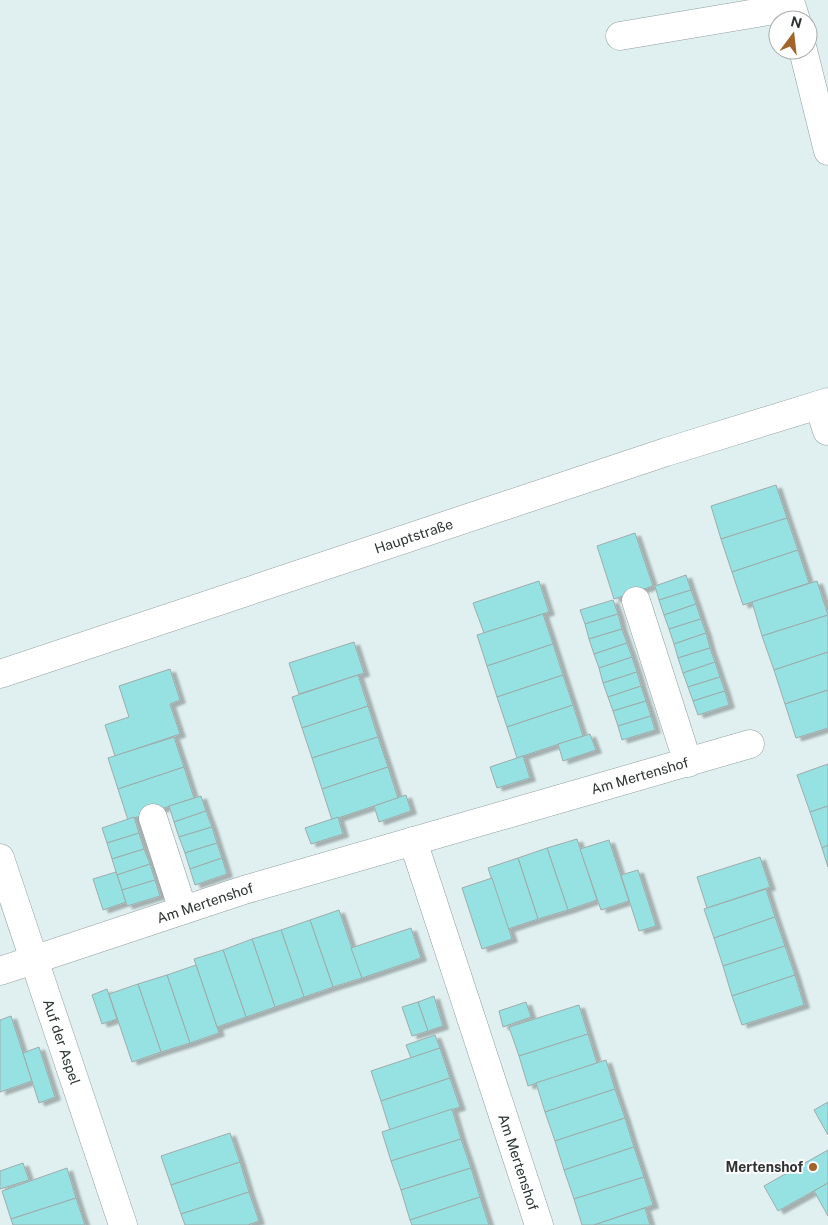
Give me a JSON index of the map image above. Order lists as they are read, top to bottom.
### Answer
{
  "streets": {
    "street": ["Hauptstraße", "Am Mertenshof", "Auf der Aspel"]
  },
  "crossings": [
    ["Am Mertenshof", "Auf der Aspel"]
  ],
  "places": ["Mertenshof"],
  "north": "top"
}
